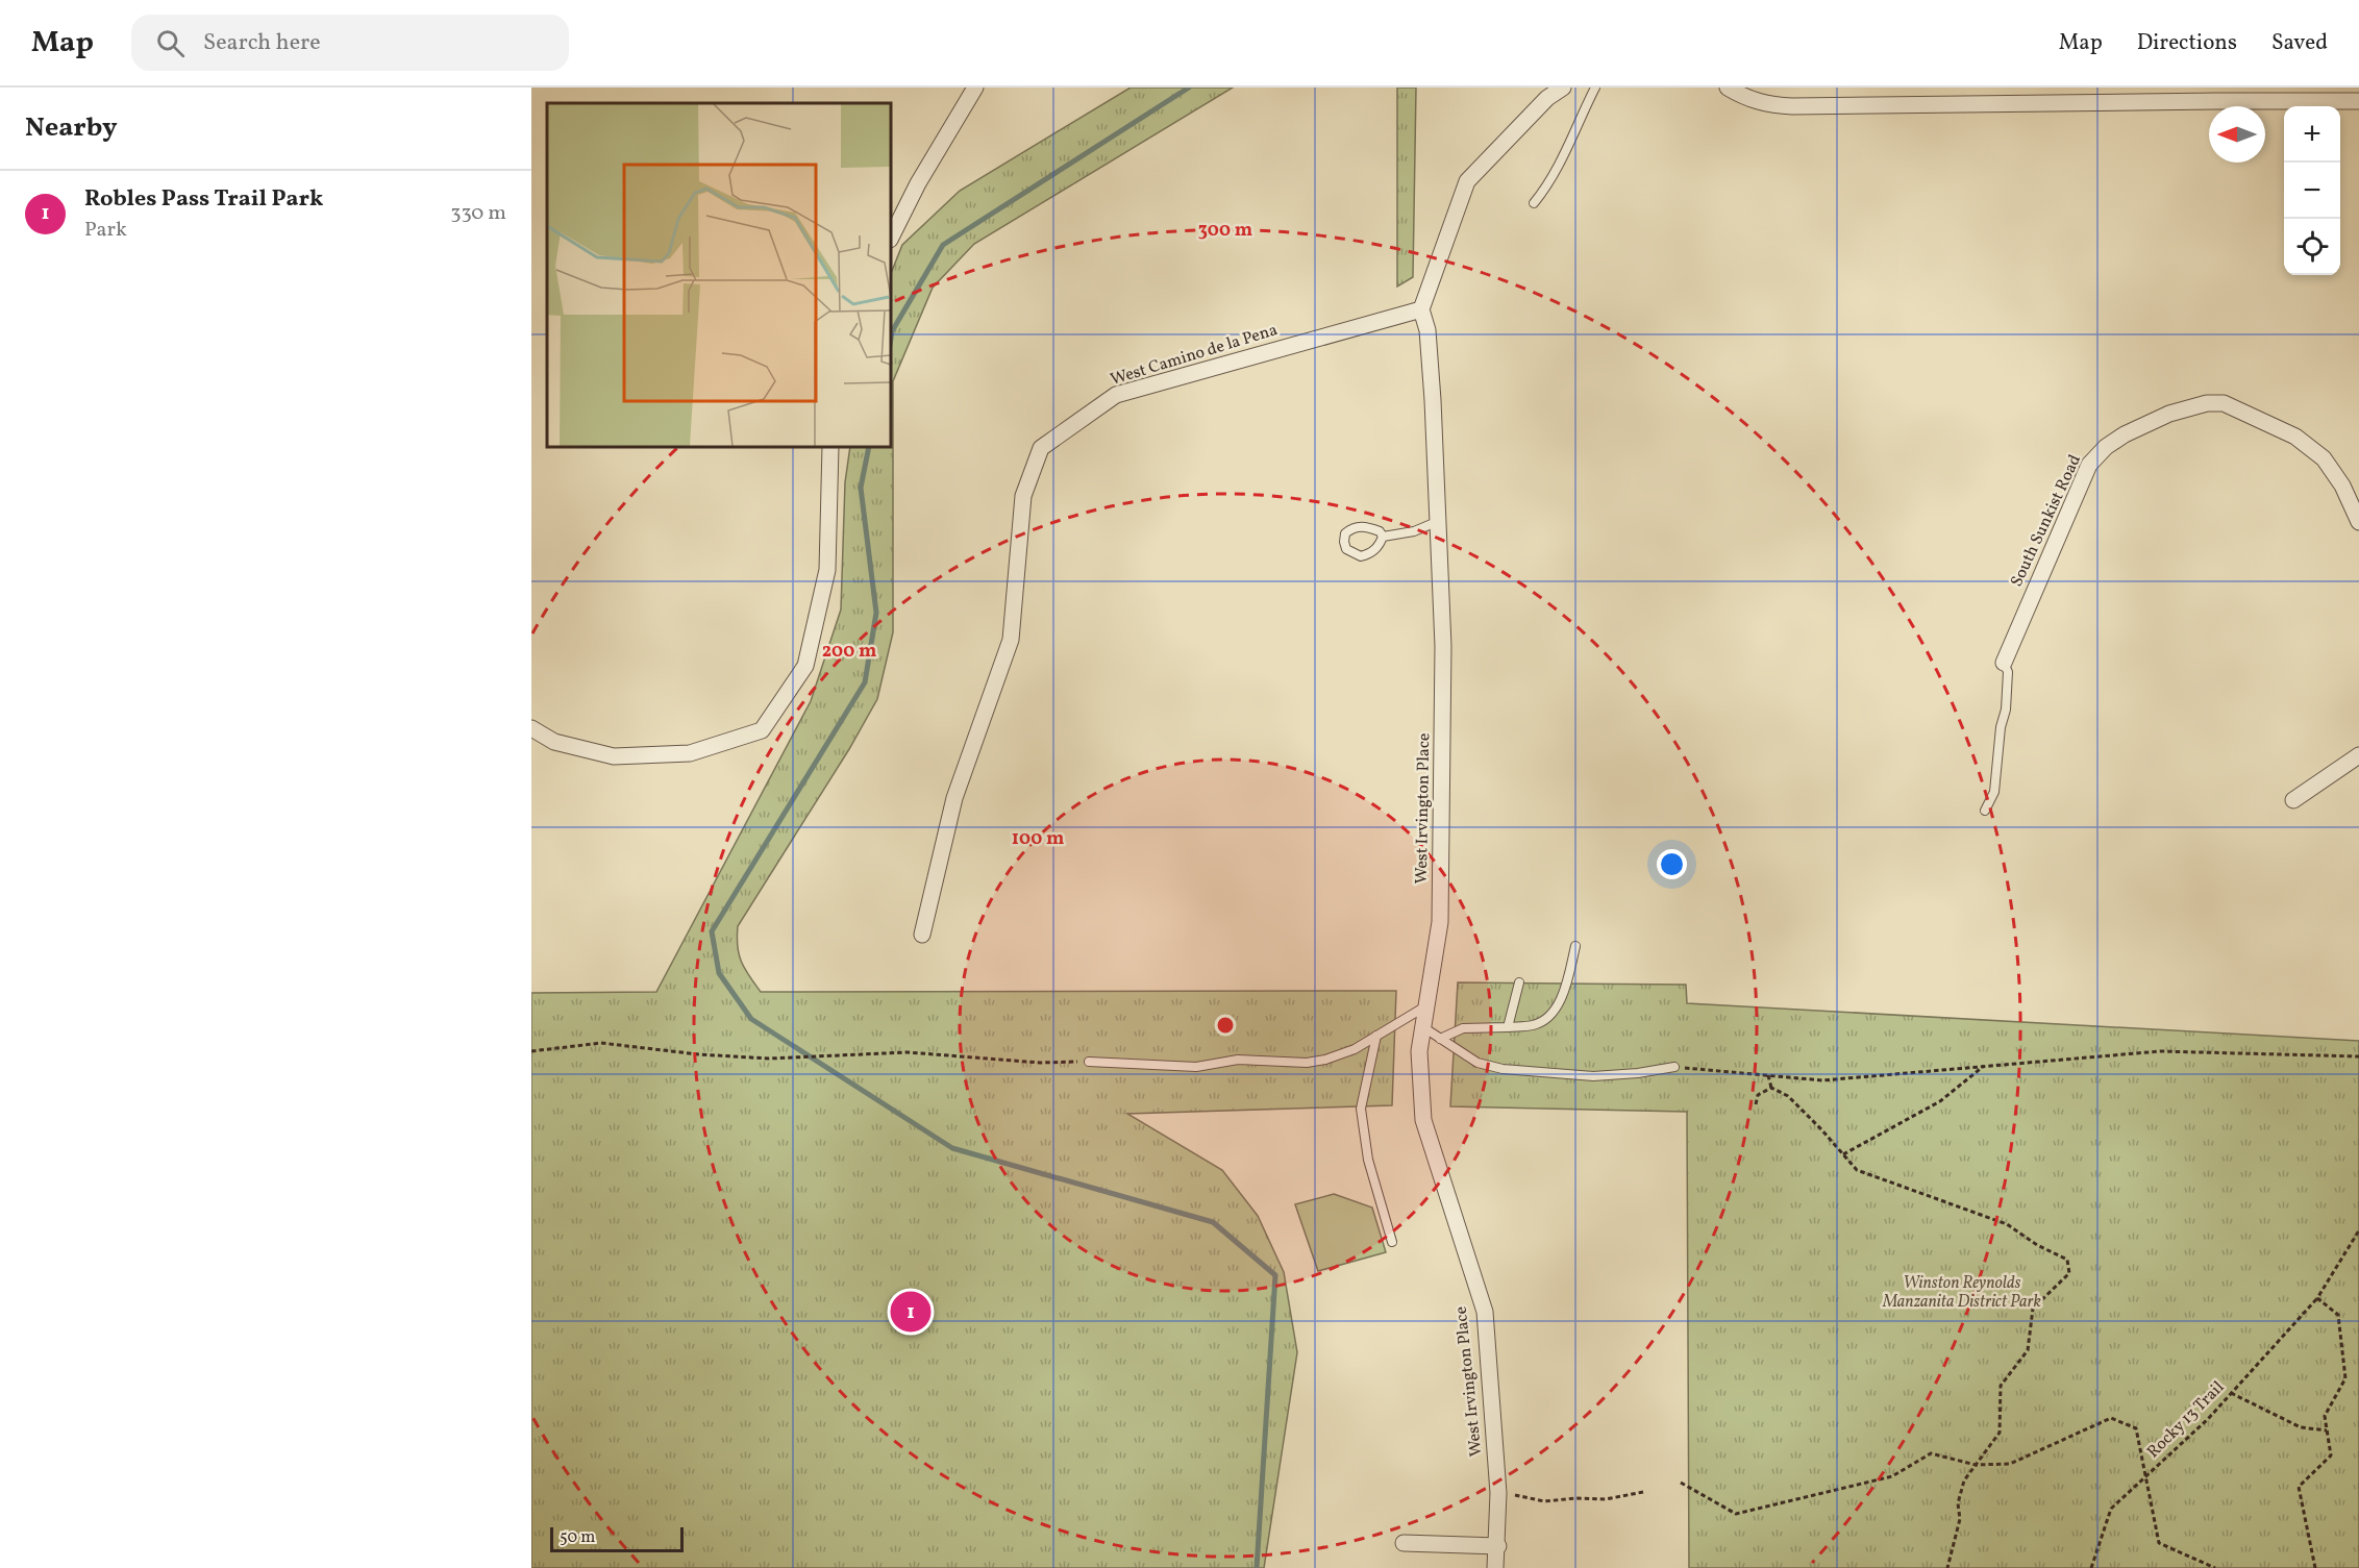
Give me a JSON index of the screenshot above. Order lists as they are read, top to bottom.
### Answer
{
  "streets": {
    "street": ["West Camino de la Pena", "South Sunkist Road", "West Irvington Place"],
    "path": ["Rocky 13 Trail"]
  },
  "crossings": [
    ["West Camino de la Pena", "West Irvington Place"]
  ],
  "parks": ["Winston Reynolds Manzanita District Park"],
  "scale_bar": "50 m",
  "north": "left",
  "page": {
    "header": "Map",
    "search": "Search here",
    "nav": ["Map", "Directions", "Saved"],
    "heading": "Nearby",
    "map_buttons": ["+", "−"],
    "list": [
      {
        "mark": "1",
        "name": "Robles Pass Trail Park",
        "note": "Park",
        "value": "330 m"
      }
    ],
    "pins": "1",
    "scale": "50 m"
  },
  "rings": ["300 m", "200 m", "100 m"]
}
